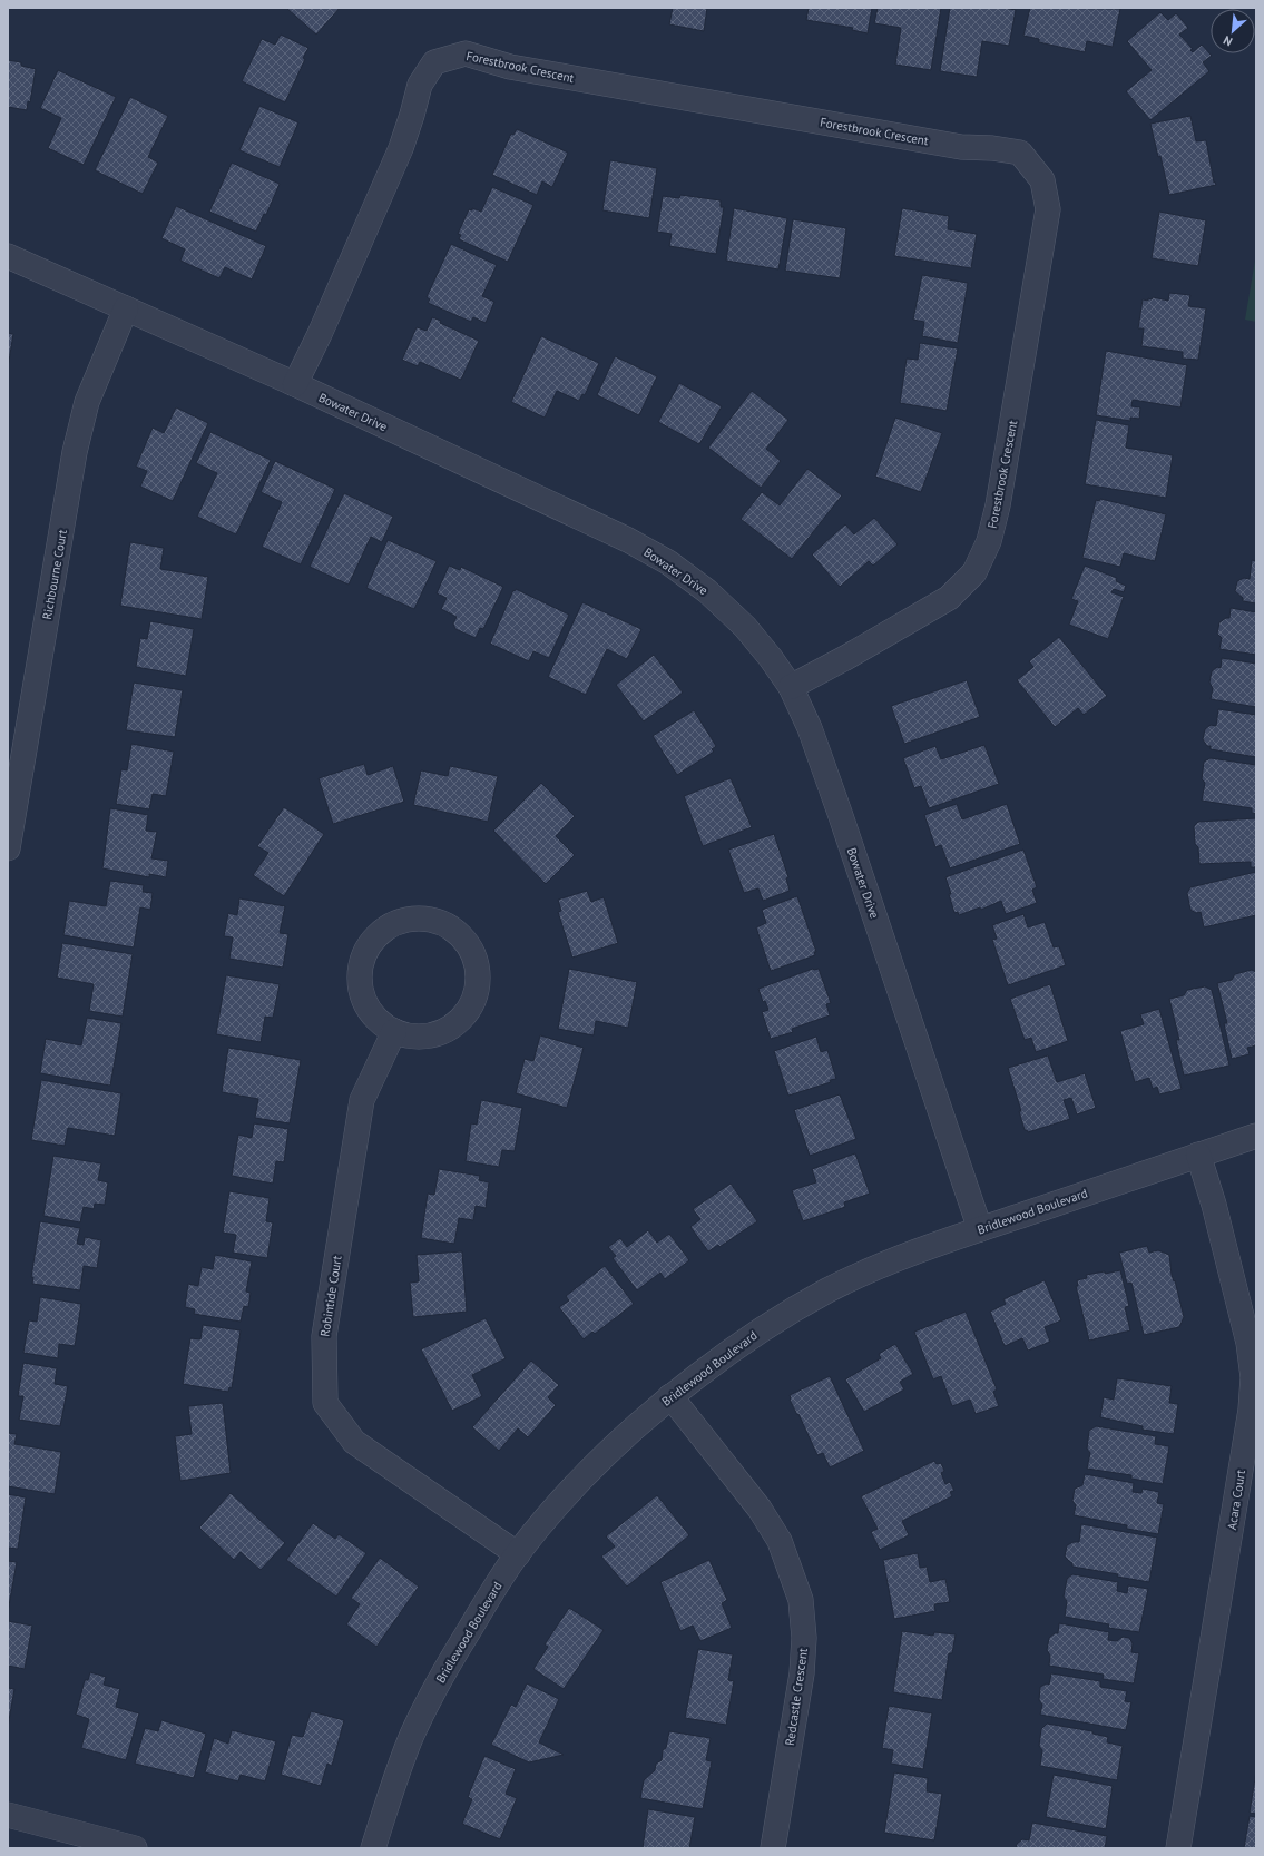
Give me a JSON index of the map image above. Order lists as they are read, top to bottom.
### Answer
{
  "streets": {
    "street": [
      "Forestbrook Crescent",
      "Bowater Drive",
      "Richbourne Court",
      "Bridlewood Boulevard",
      "Robintide Court",
      "Acara Court",
      "Redcastle Crescent"
    ]
  },
  "crossings": [
    ["Forestbrook Crescent", "Bowater Drive"],
    ["Bowater Drive", "Richbourne Court"],
    ["Bowater Drive", "Bridlewood Boulevard"],
    ["Bridlewood Boulevard", "Robintide Court"],
    ["Bridlewood Boulevard", "Acara Court"],
    ["Bridlewood Boulevard", "Redcastle Crescent"]
  ],
  "north": "bottom left"
}
